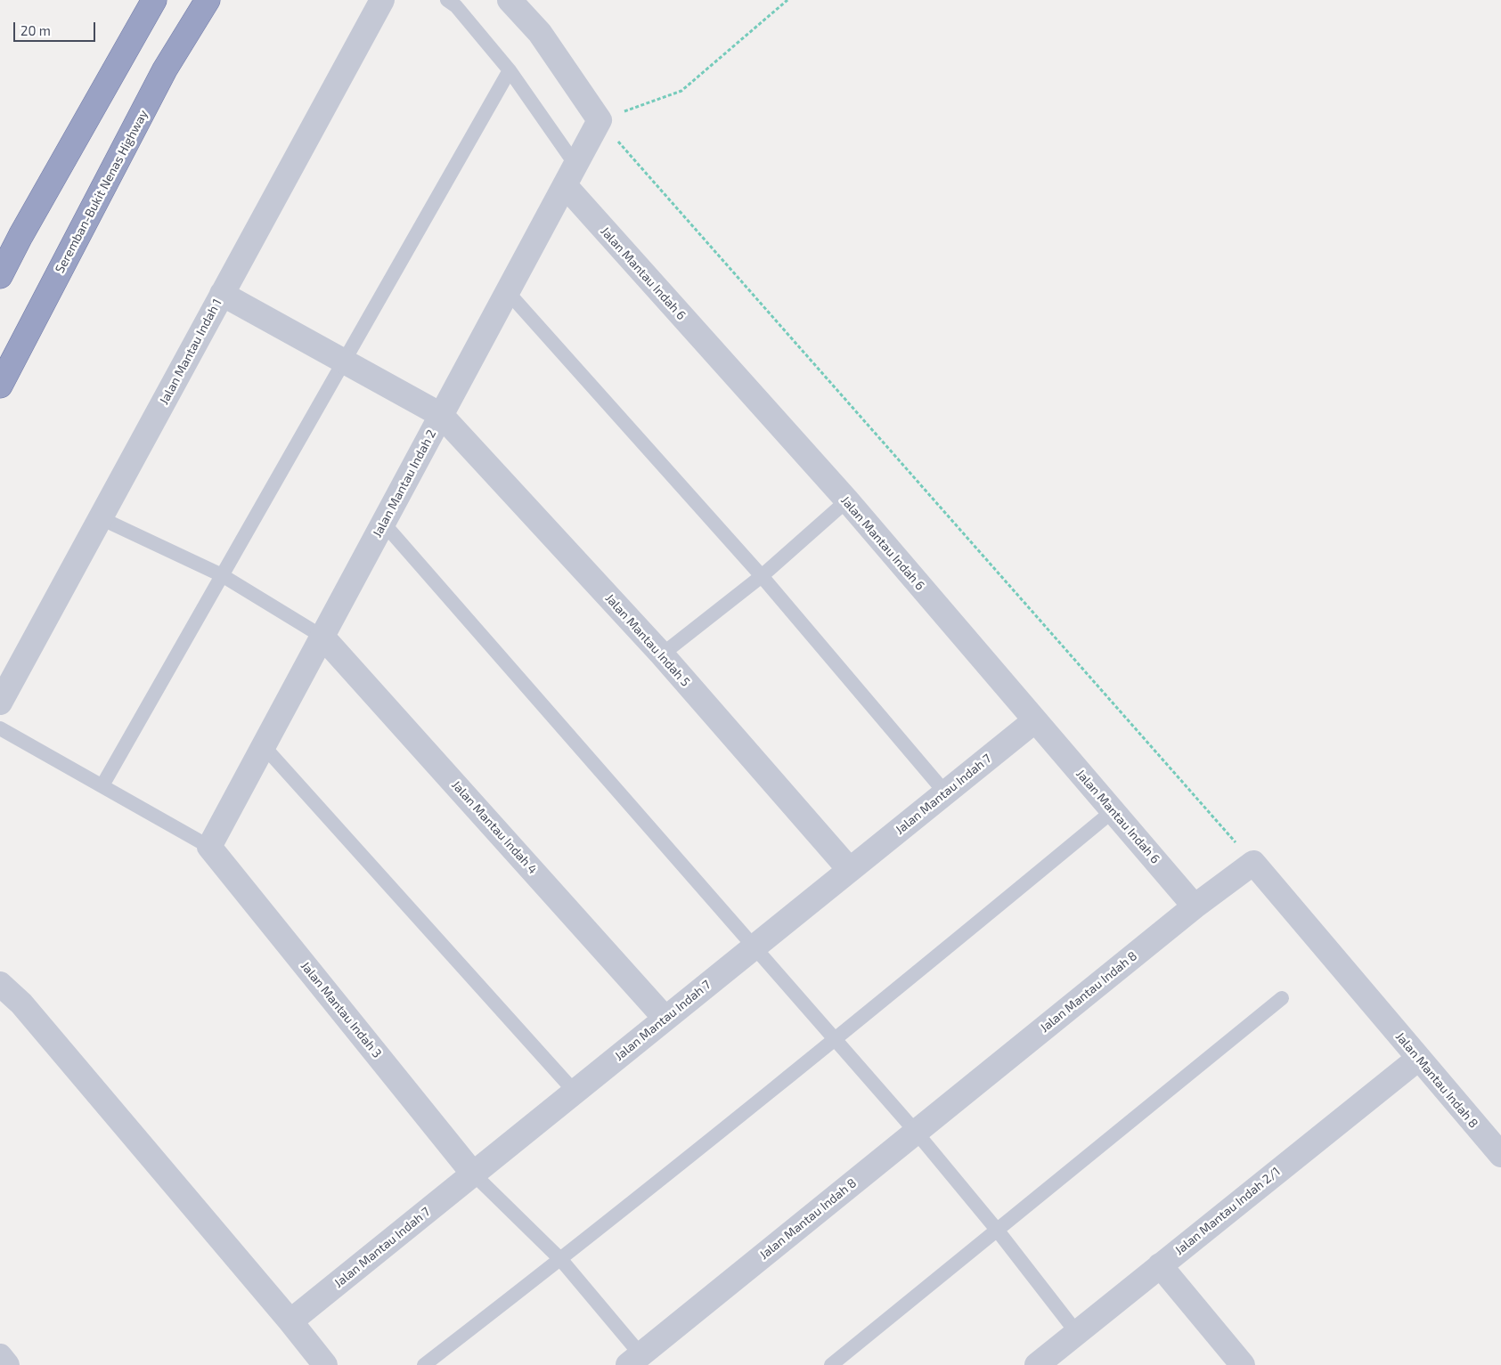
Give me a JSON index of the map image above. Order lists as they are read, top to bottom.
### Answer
{
  "streets": {
    "highway": ["Seremban-Bukit Nenas Highway"],
    "street": [
      "Jalan Mantau Indah 6",
      "Jalan Mantau Indah 1",
      "Jalan Mantau Indah 2",
      "Jalan Mantau Indah 5",
      "Jalan Mantau Indah 7",
      "Jalan Mantau Indah 4",
      "Jalan Mantau Indah 8",
      "Jalan Mantau Indah 3",
      "Jalan Mantau Indah 2/1"
    ]
  },
  "crossings": [
    ["Jalan Mantau Indah 6", "Jalan Mantau Indah 2"],
    ["Jalan Mantau Indah 6", "Jalan Mantau Indah 7"],
    ["Jalan Mantau Indah 6", "Jalan Mantau Indah 8"],
    ["Jalan Mantau Indah 1", "Jalan Mantau Indah 5"],
    ["Jalan Mantau Indah 2", "Jalan Mantau Indah 5"],
    ["Jalan Mantau Indah 2", "Jalan Mantau Indah 4"],
    ["Jalan Mantau Indah 2", "Jalan Mantau Indah 3"],
    ["Jalan Mantau Indah 5", "Jalan Mantau Indah 7"],
    ["Jalan Mantau Indah 7", "Jalan Mantau Indah 4"],
    ["Jalan Mantau Indah 7", "Jalan Mantau Indah 3"],
    ["Jalan Mantau Indah 8", "Jalan Mantau Indah 2/1"]
  ],
  "scale_bar": "20 m"
}
